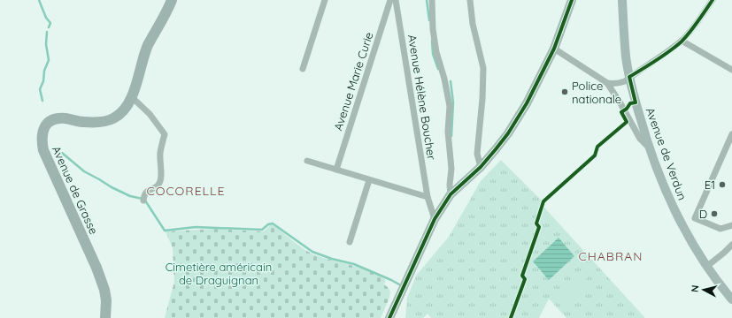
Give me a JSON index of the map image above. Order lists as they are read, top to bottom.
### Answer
{
  "streets": {
    "main road": ["Avenue de Grasse"],
    "street": ["Avenue Marie Curie", "Avenue Hélène Boucher", "Avenue de Verdun"]
  },
  "districts": ["COCORELLE", "CHABRAN"],
  "parks": ["Cimetière américain de Draguignan"],
  "places": ["Police nationale", "E1", "D"],
  "north": "left"
}
